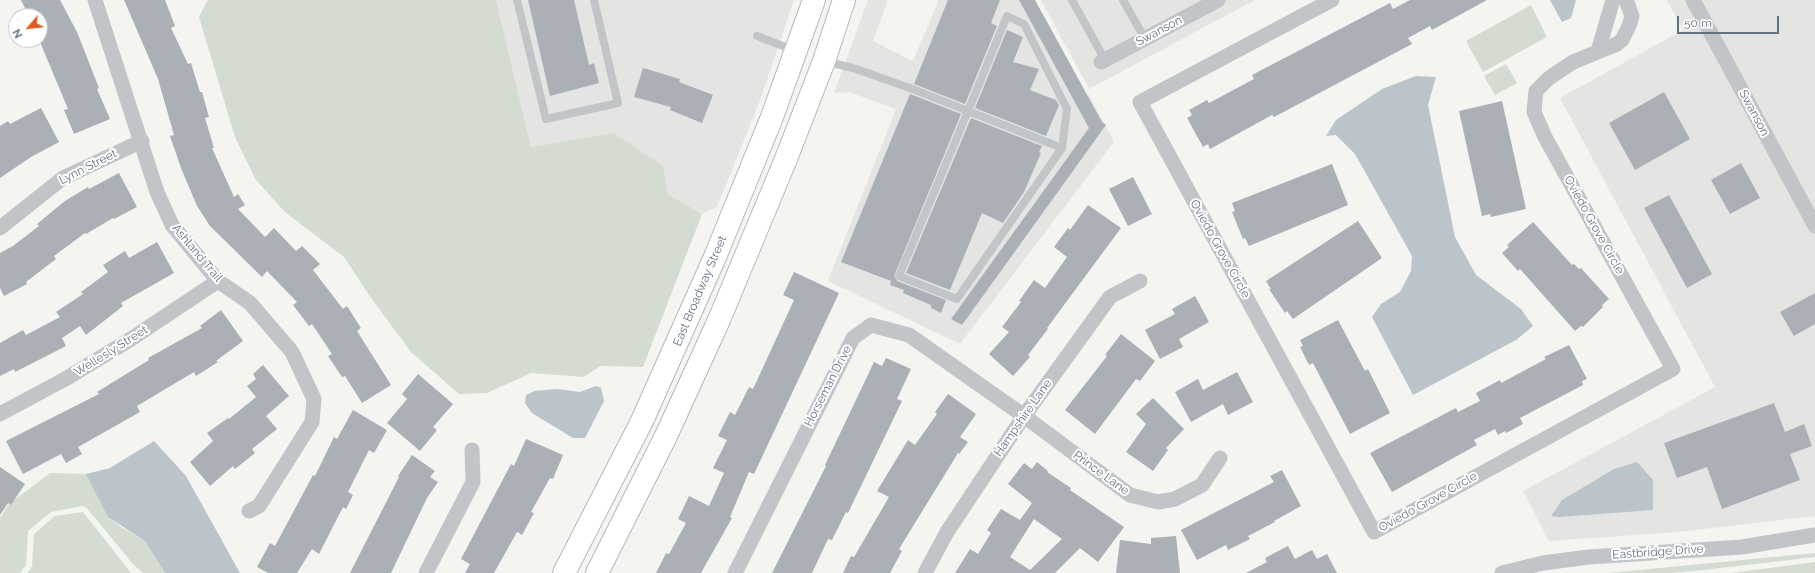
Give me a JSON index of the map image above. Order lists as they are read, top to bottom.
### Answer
{
  "streets": {
    "main road": ["East Broadway Street"],
    "street": [
      "Swanson",
      "Lynn Street",
      "Oviedo Grove Circle",
      "Ashland Trail",
      "Wellesly Street",
      "Horseman Drive",
      "Hampshire Lane",
      "Prince Lane",
      "Eastbridge Drive"
    ]
  },
  "crossings": [
    ["Lynn Street", "Ashland Trail"],
    ["Ashland Trail", "Wellesly Street"],
    ["Horseman Drive", "Hampshire Lane"],
    ["Horseman Drive", "Prince Lane"],
    ["Hampshire Lane", "Prince Lane"]
  ],
  "scale_bar": "50 m",
  "north": "bottom left"
}
